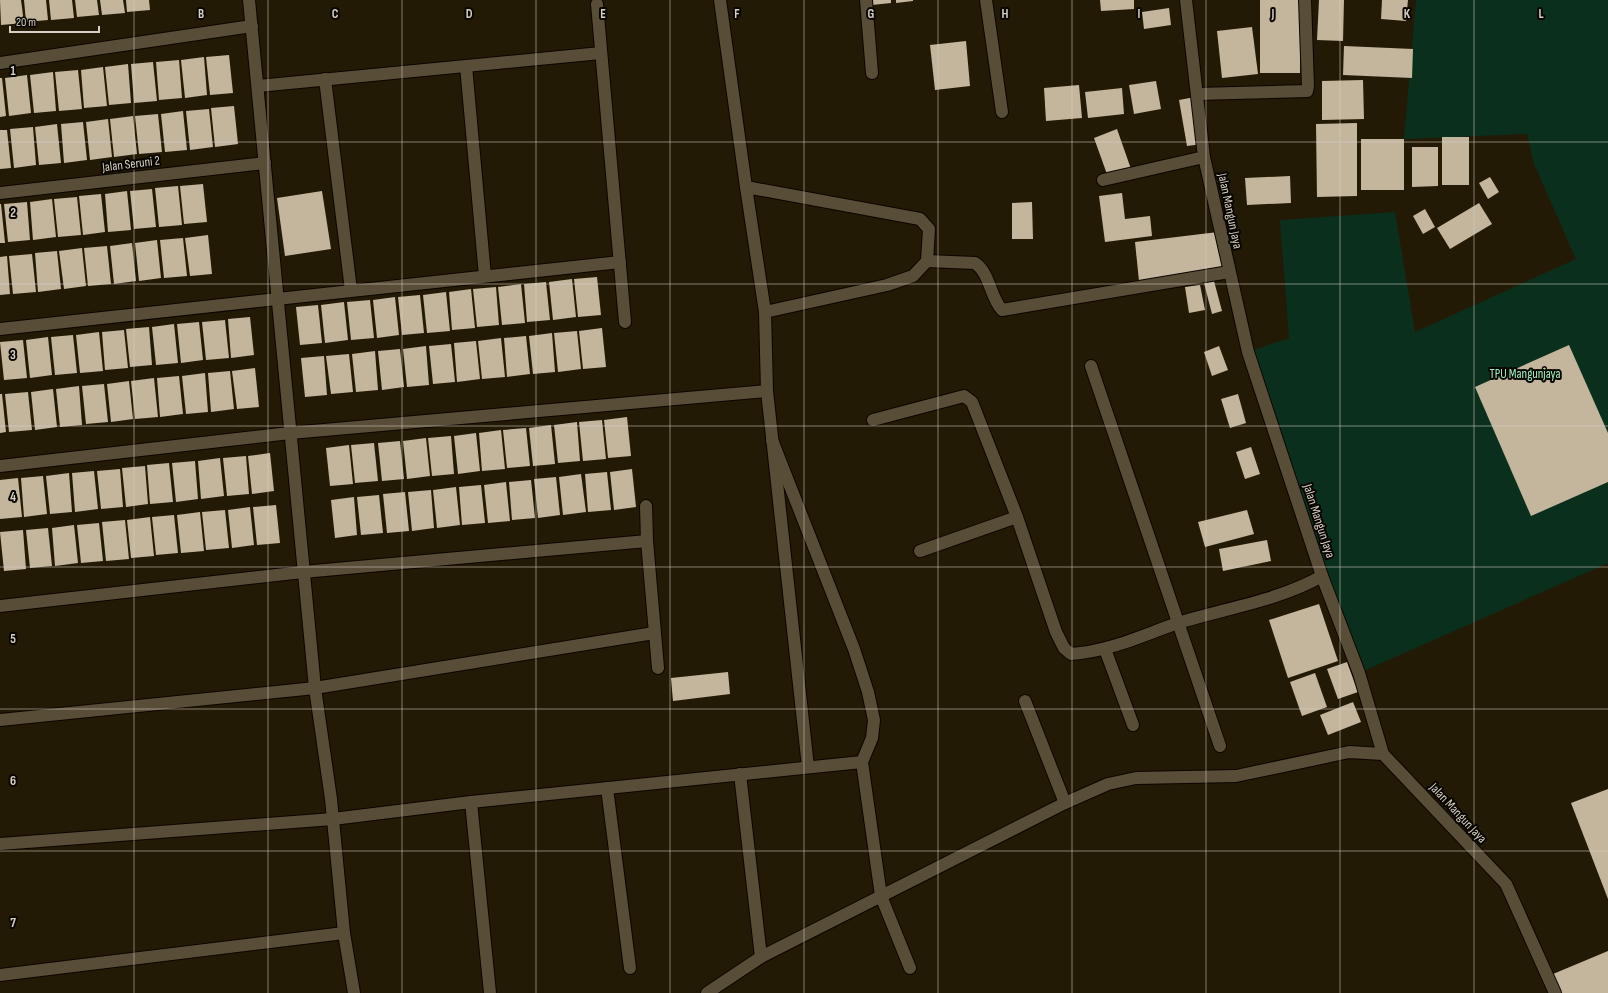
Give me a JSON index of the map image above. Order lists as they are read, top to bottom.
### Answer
{
  "streets": {
    "street": ["Jalan Seruni 2", "Jalan Mangun Jaya"]
  },
  "parks": ["TPU Mangunjaya"],
  "scale_bar": "20 m",
  "grid": {
    "columns": [
      "B",
      "C",
      "D",
      "E",
      "F",
      "G",
      "H",
      "I",
      "J",
      "K",
      "L"
    ],
    "rows": [
      "1",
      "2",
      "3",
      "4",
      "5",
      "6",
      "7"
    ]
  }
}
